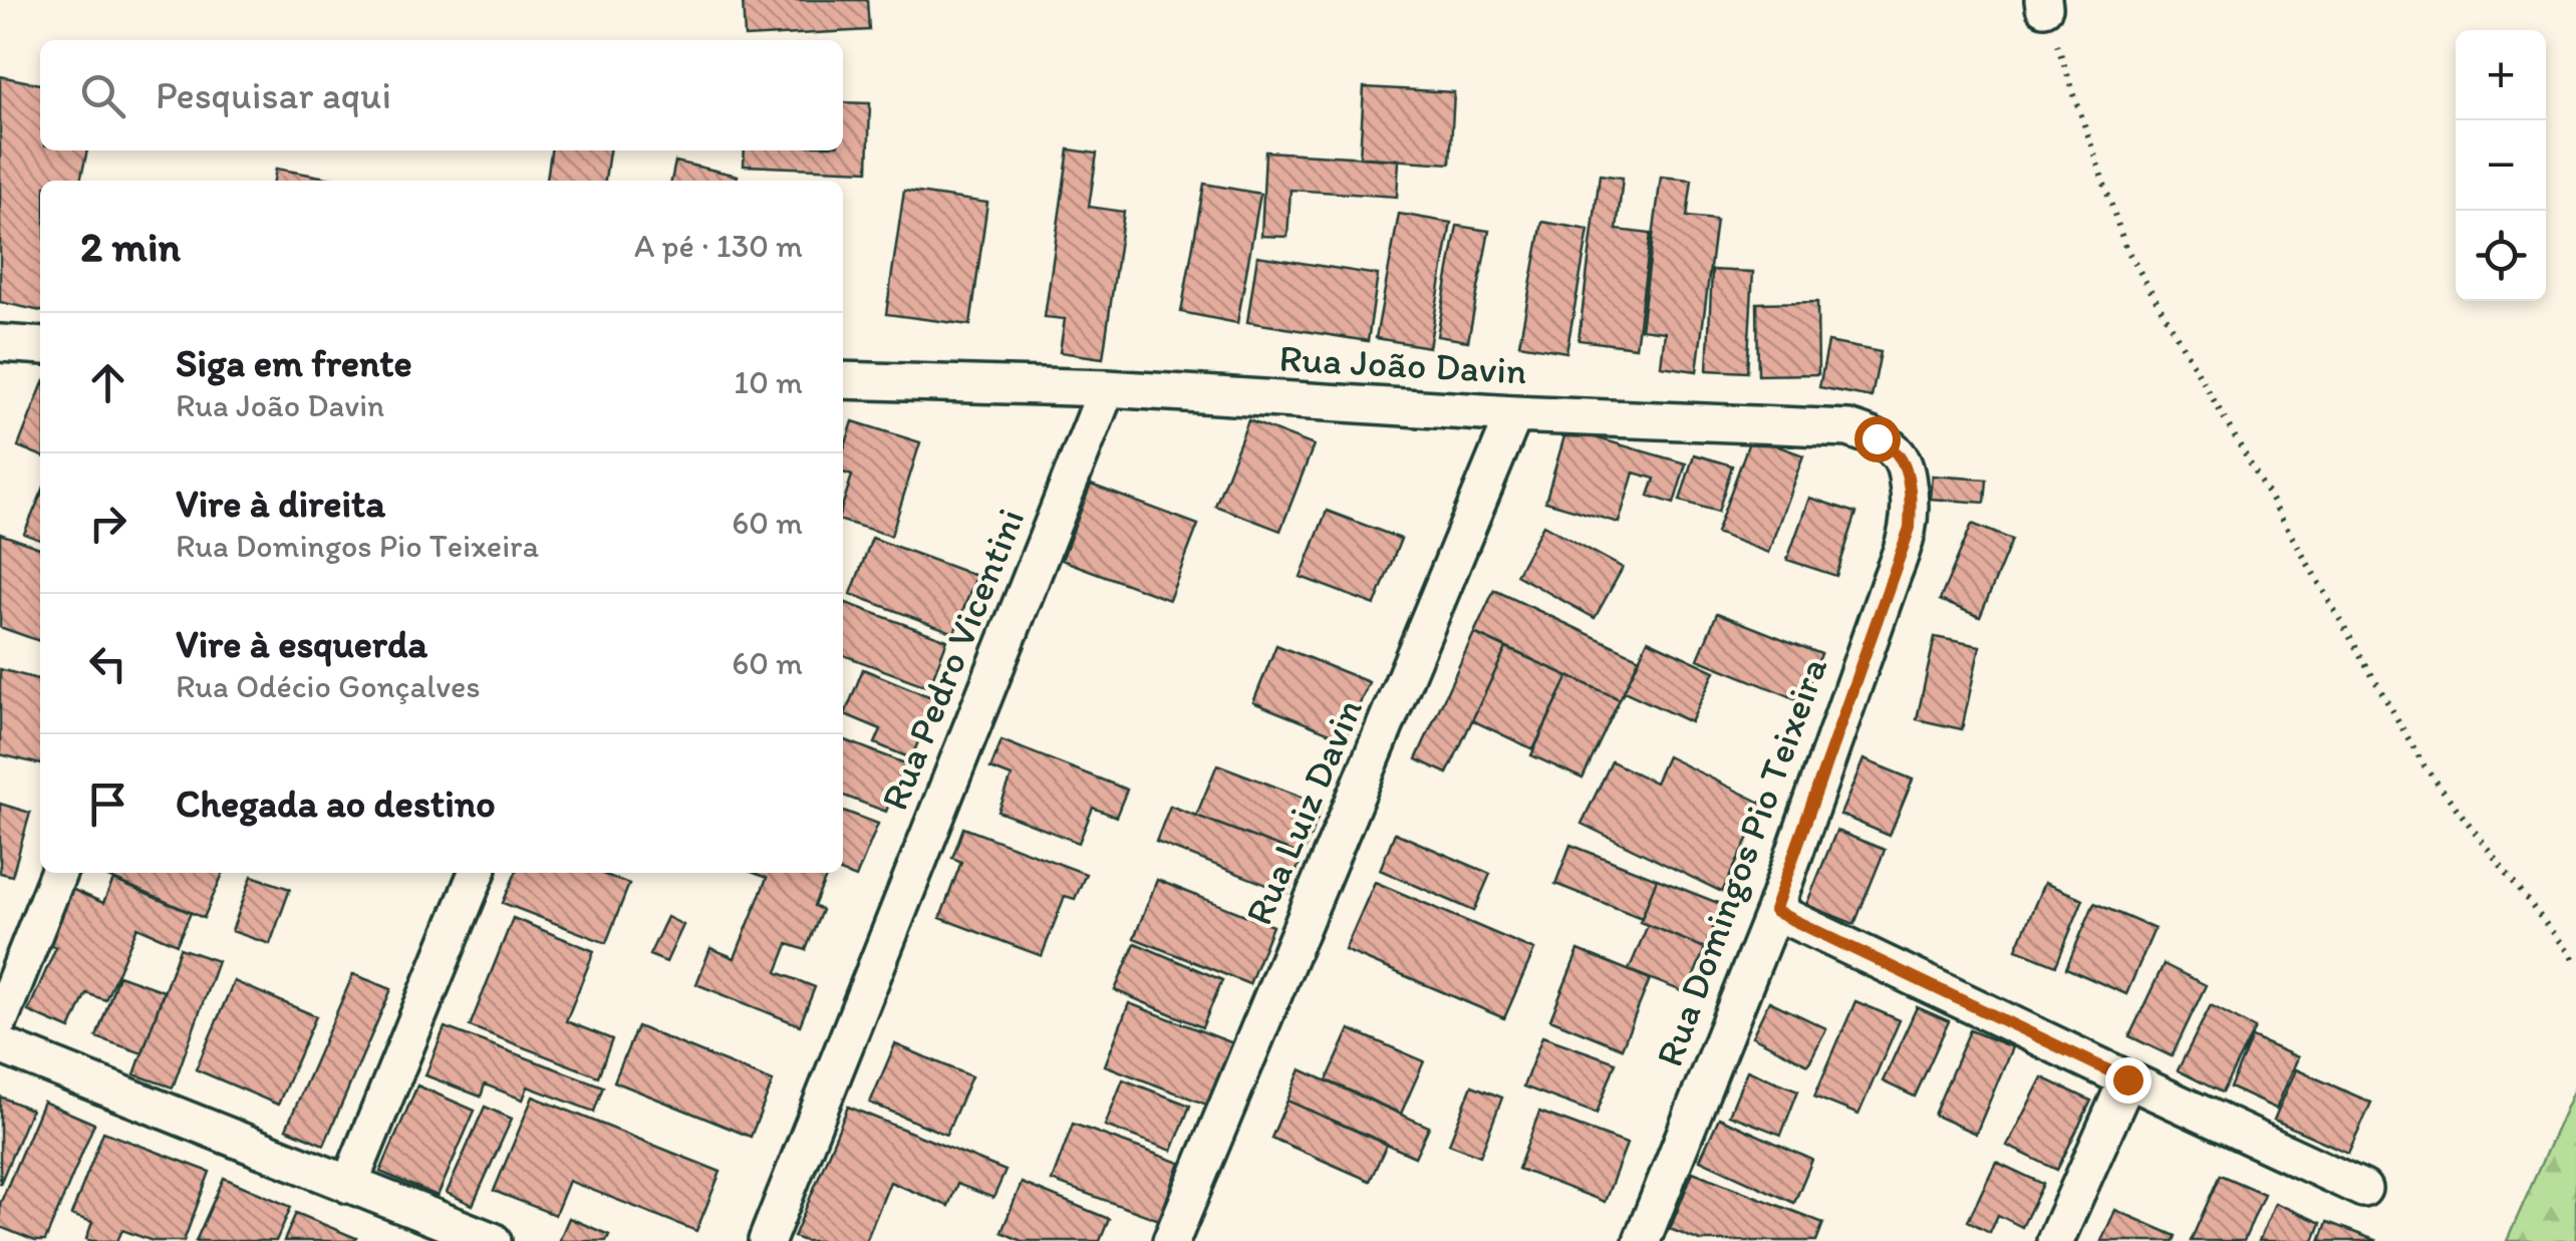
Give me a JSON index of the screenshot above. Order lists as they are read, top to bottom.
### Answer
{
  "streets": {
    "street": [
      "Rua João Davin",
      "Rua Pedro Vicentini",
      "Rua Luiz Davin",
      "Rua Domingos Pio Teixeira"
    ]
  },
  "crossings": [
    ["Rua João Davin", "Rua Pedro Vicentini"],
    ["Rua João Davin", "Rua Luiz Davin"],
    ["Rua João Davin", "Rua Domingos Pio Teixeira"]
  ],
  "page": {
    "map_buttons": ["+", "−"],
    "search": "Pesquisar aqui",
    "heading": ["2 min", "A pé · 130 m"],
    "list": [
      ["Siga em frente", "Rua João Davin", "10 m"],
      ["Vire à direita", "Rua Domingos Pio Teixeira", "60 m"],
      ["Vire à esquerda", "Rua Odécio Gonçalves", "60 m"],
      "Chegada ao destino"
    ]
  }
}
